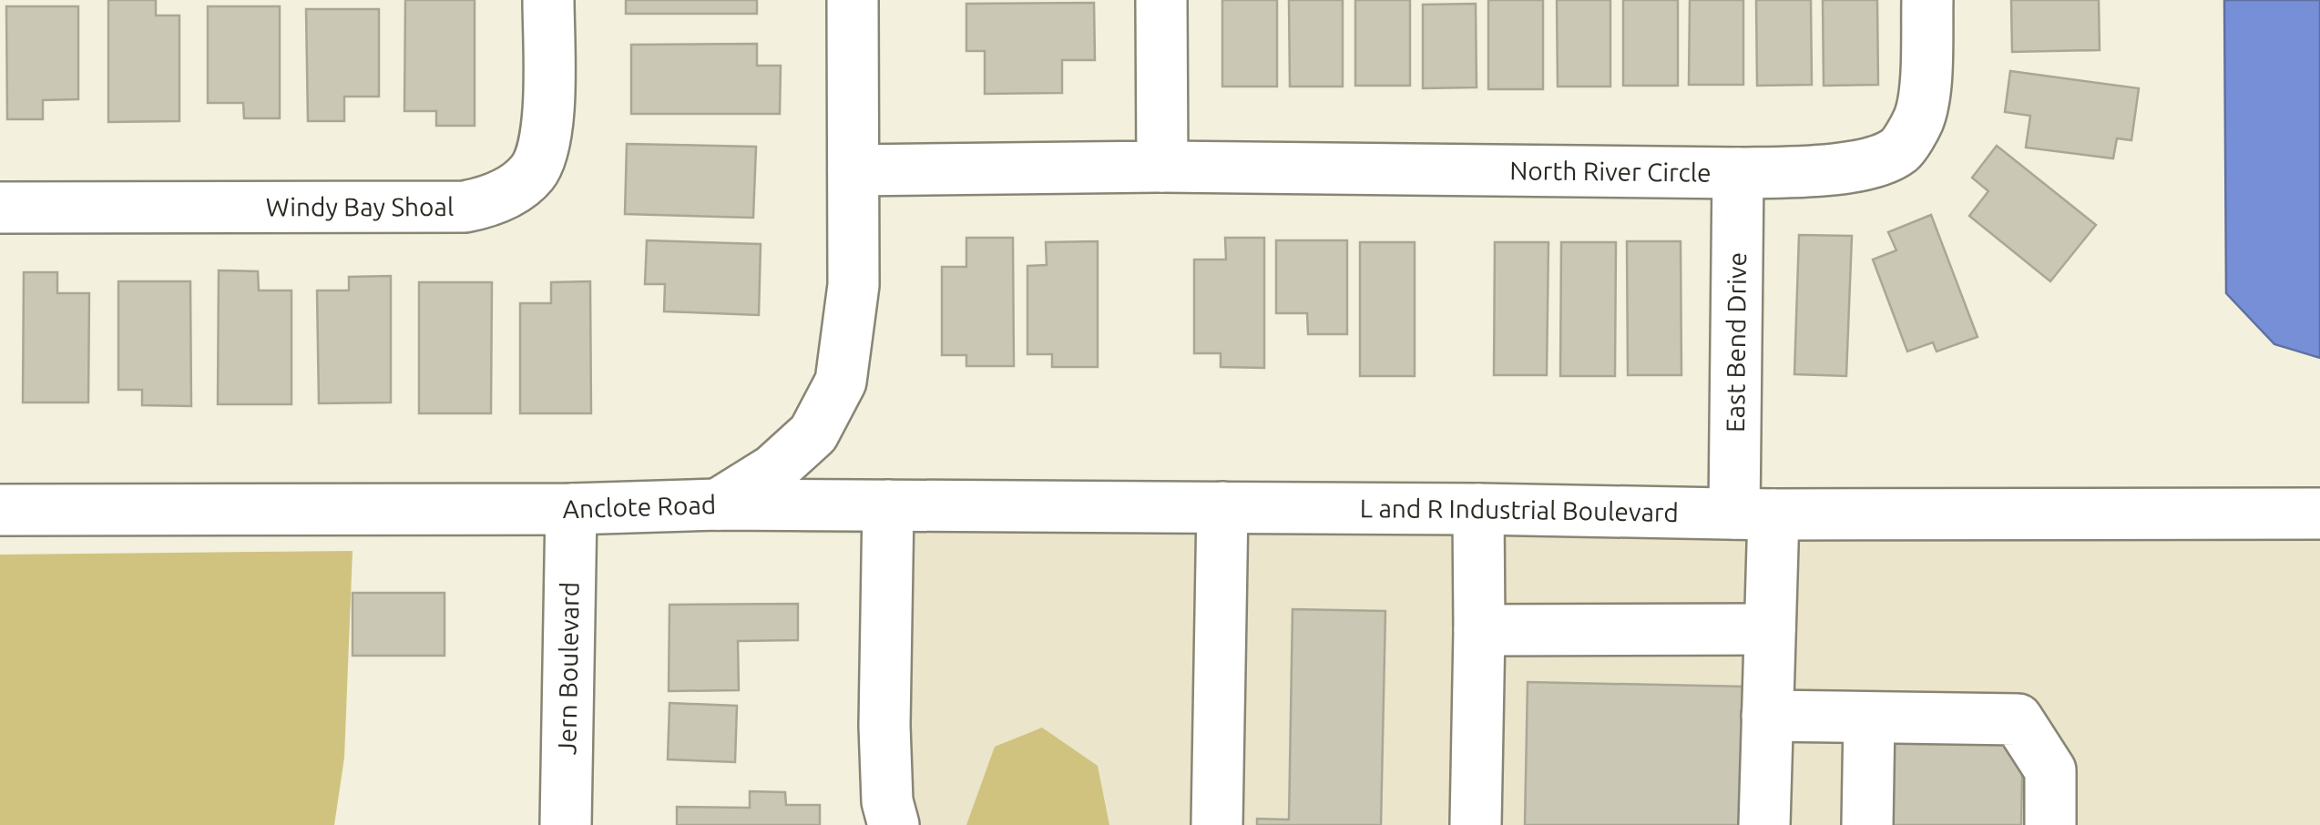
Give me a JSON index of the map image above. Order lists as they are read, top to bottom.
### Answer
{
  "streets": {
    "street": [
      "North River Circle",
      "Windy Bay Shoal",
      "East Bend Drive",
      "Anclote Road",
      "L and R Industrial Boulevard",
      "Jern Boulevard"
    ]
  },
  "crossings": [
    ["North River Circle", "East Bend Drive"],
    ["North River Circle", "Anclote Road"],
    ["East Bend Drive", "L and R Industrial Boulevard"],
    ["Anclote Road", "L and R Industrial Boulevard"],
    ["Anclote Road", "Jern Boulevard"]
  ]
}
